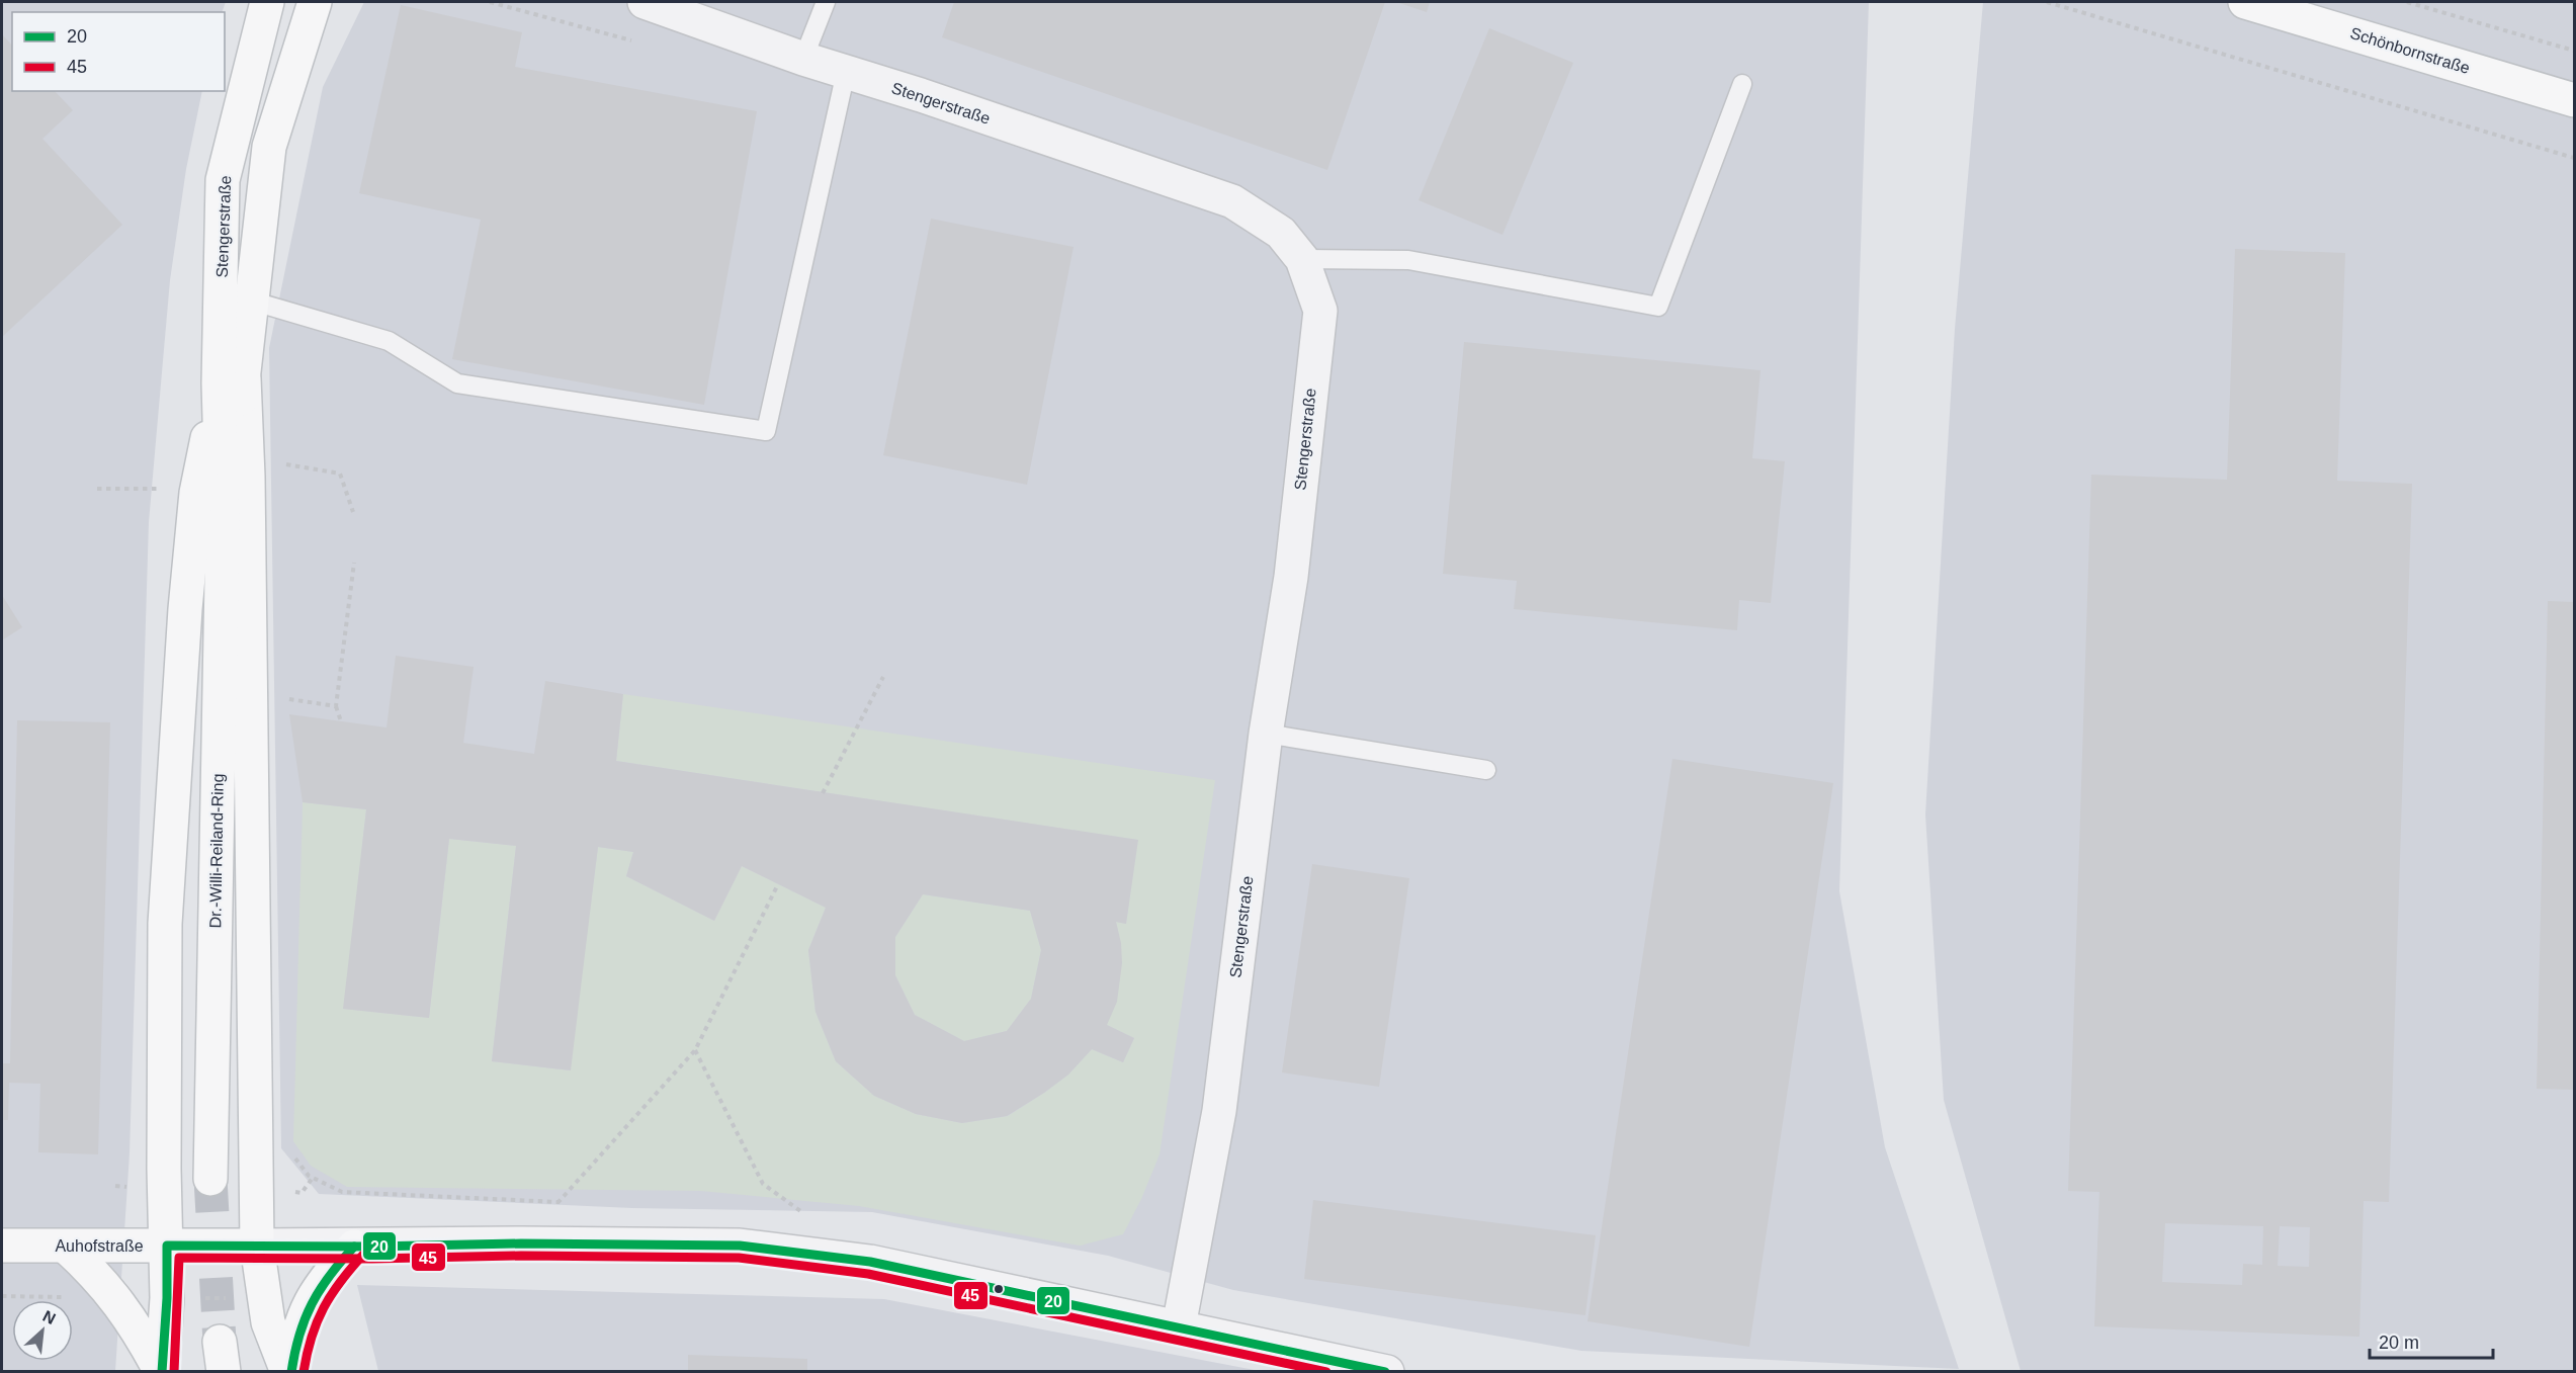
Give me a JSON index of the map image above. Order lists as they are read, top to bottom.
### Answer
{
  "streets": {
    "main road": [
      "Schönbornstraße",
      "Stengerstraße",
      "Dr.-Willi-Reiland-Ring",
      "Auhofstraße"
    ]
  },
  "crossings": [
    ["Stengerstraße", "Dr.-Willi-Reiland-Ring"],
    ["Stengerstraße", "Auhofstraße"]
  ],
  "lines": ["transit line 20", "transit line 45"],
  "legend": ["20", "45"],
  "scale_bar": "20 m",
  "north": "top right"
}
